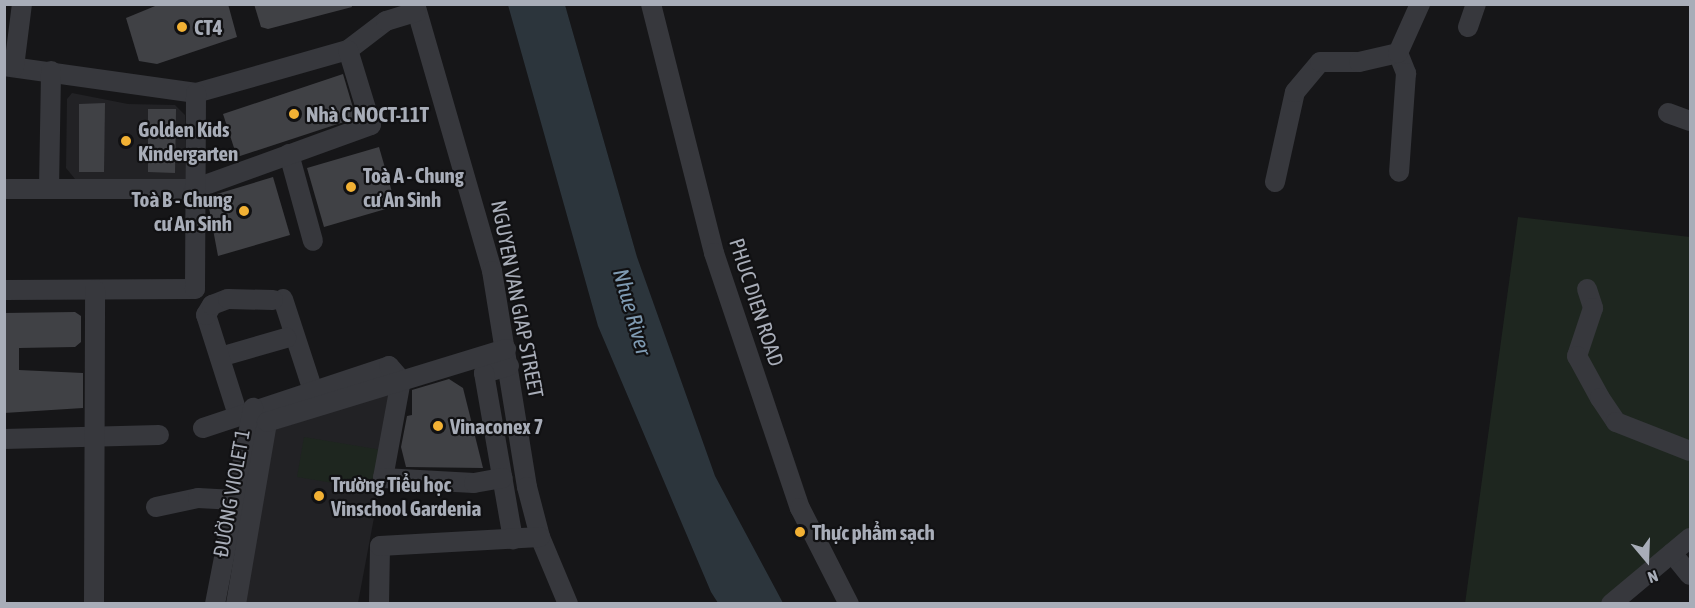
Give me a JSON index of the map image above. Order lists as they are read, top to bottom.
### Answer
{
  "streets": {
    "street": ["NGUYEN VAN GIAP STREET", "PHUC DIEN ROAD", "ĐƯỜNG VIOLET 1"]
  },
  "water": ["Nhue River"],
  "places": [
    "CT4",
    "Nhà C NOCT-11T",
    "Golden Kids Kindergarten",
    "Toà A - Chung cư An Sinh",
    "Toà B - Chung cư An Sinh",
    "Vinaconex 7",
    "Trường Tiểu học Vinschool Gardenia",
    "Thực phẩm sạch"
  ],
  "north": "bottom"
}
